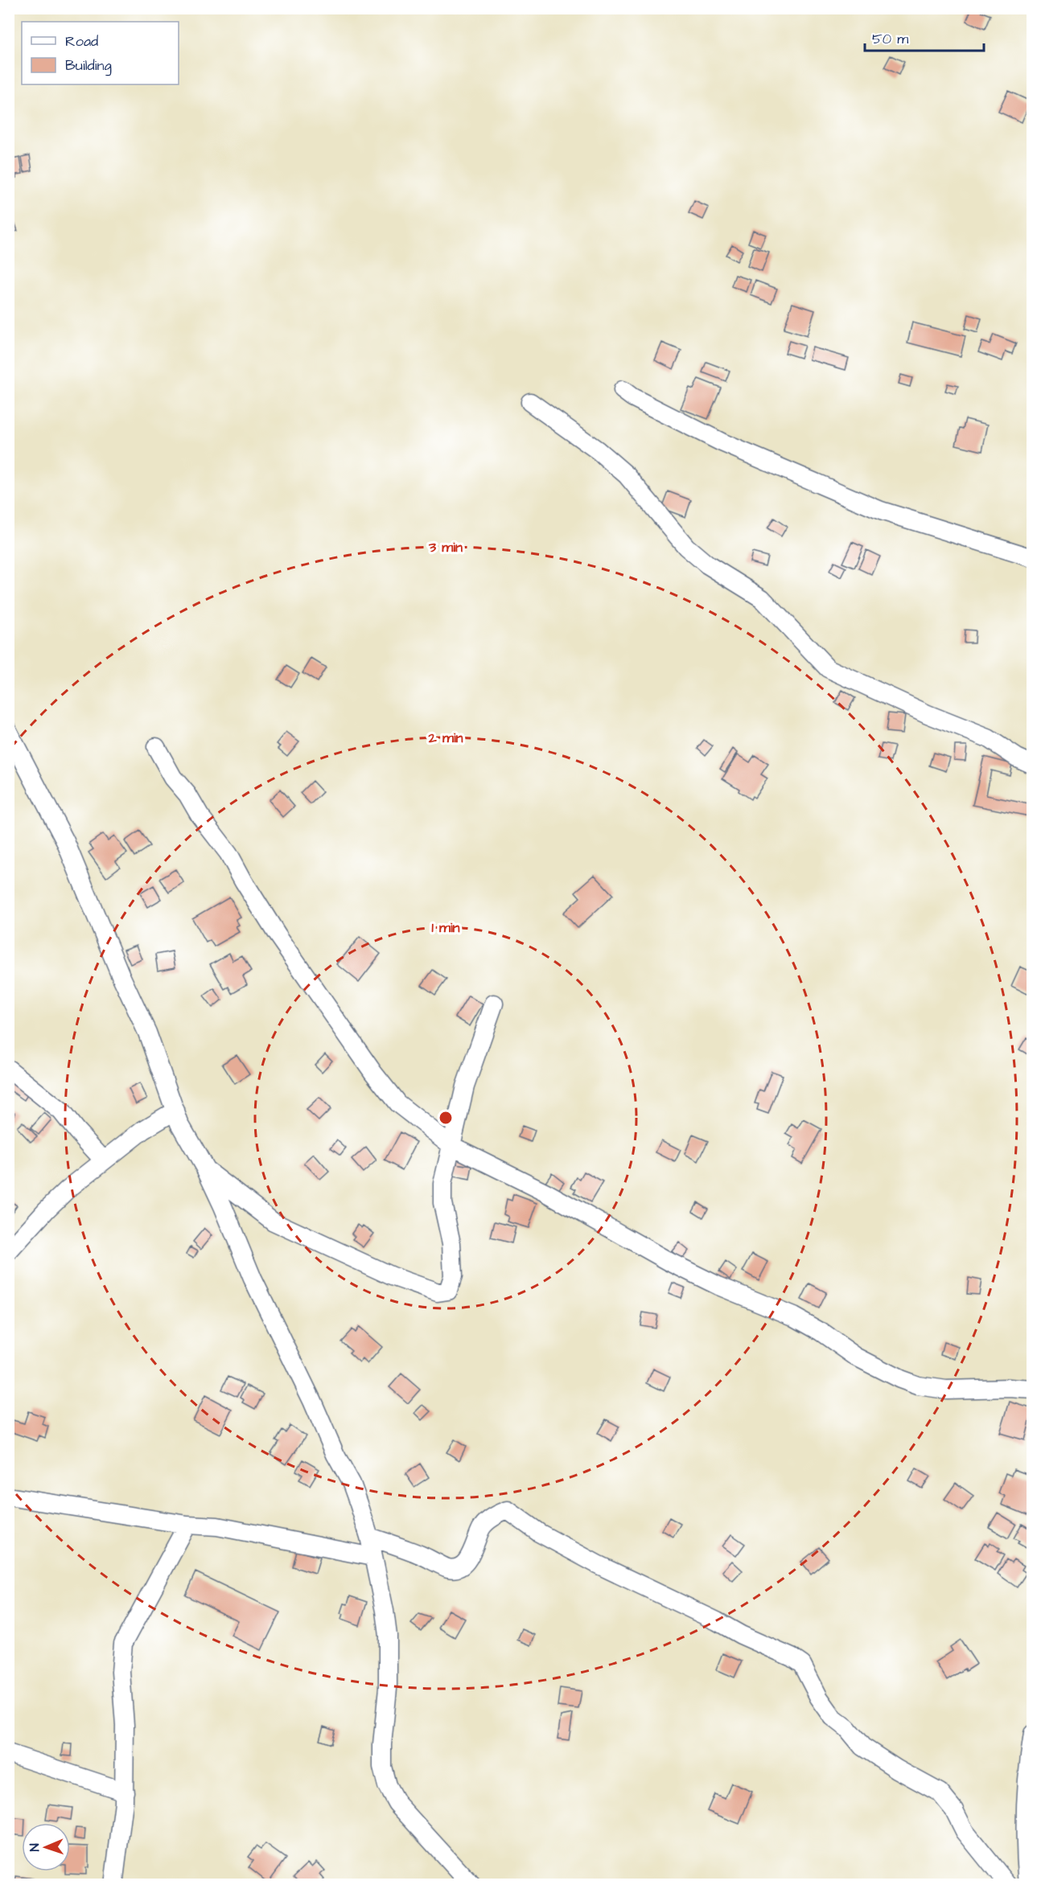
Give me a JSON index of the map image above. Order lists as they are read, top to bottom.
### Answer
{
  "legend": ["Road", "Building"],
  "scale_bar": "50 m",
  "north": "left",
  "rings": ["3 min", "2 min", "1 min"]
}
